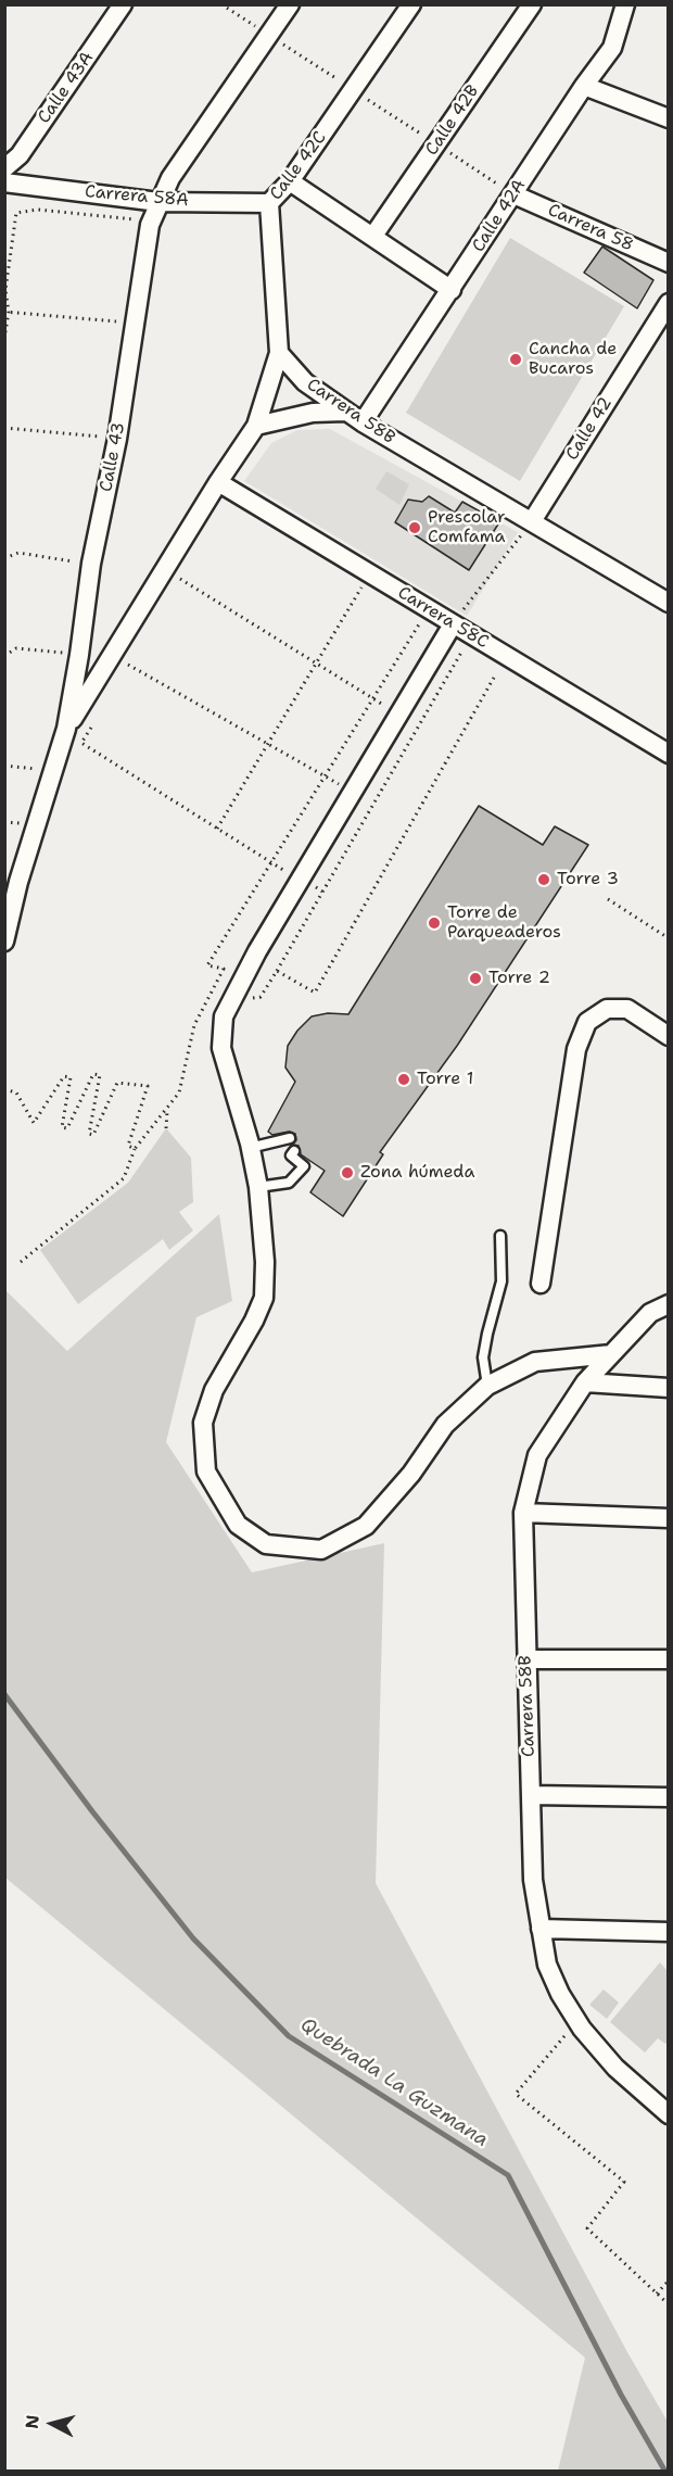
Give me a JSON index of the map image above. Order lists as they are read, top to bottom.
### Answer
{
  "streets": {
    "street": [
      "Calle 43A",
      "Calle 42B",
      "Calle 42C",
      "Carrera 58A",
      "Calle 42A",
      "Carrera 58",
      "Carrera 58B",
      "Calle 42",
      "Calle 43",
      "Carrera 58C"
    ]
  },
  "crossings": [
    ["Calle 42C", "Carrera 58A"],
    ["Calle 42C", "Carrera 58B"],
    ["Carrera 58A", "Calle 43"],
    ["Calle 42A", "Carrera 58"],
    ["Calle 42A", "Carrera 58B"],
    ["Carrera 58B", "Calle 42"]
  ],
  "water": ["Quebrada La Guzmana"],
  "places": [
    "Cancha de Bucaros",
    "Prescolar Comfama",
    "Torre 3",
    "Torre de Parqueaderos",
    "Torre 2",
    "Torre 1",
    "Zona húmeda"
  ],
  "north": "left"
}
